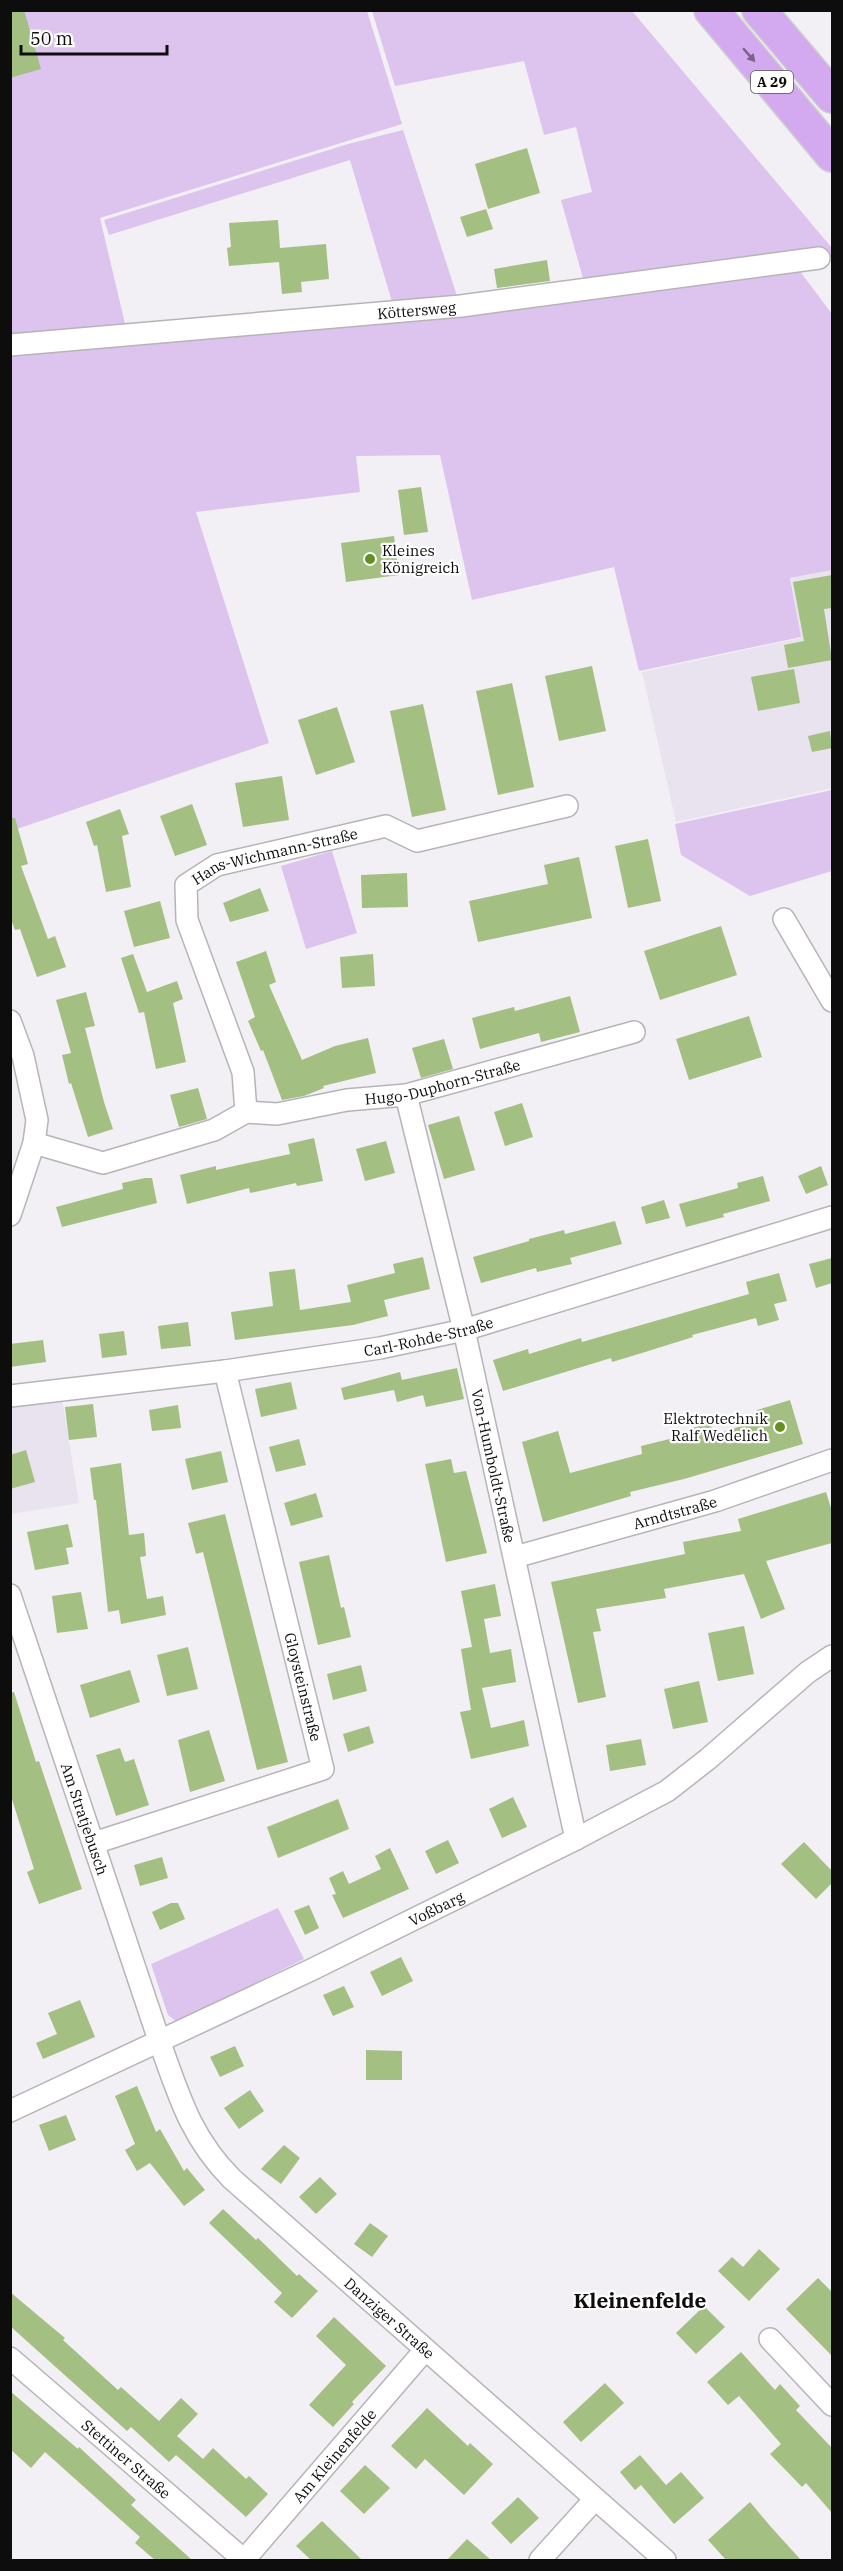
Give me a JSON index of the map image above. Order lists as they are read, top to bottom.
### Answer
{
  "streets": {
    "highway": ["A 29"],
    "street": [
      "Köttersweg",
      "Hans-Wichmann-Straße",
      "Hugo-Duphorn-Straße",
      "Carl-Rohde-Straße",
      "Von-Humboldt-Straße",
      "Arndtstraße",
      "Gloysteinstraße",
      "Am Stratjebusch",
      "Voßbarg",
      "Danziger Straße",
      "Am Kleinenfelde",
      "Stettiner Straße"
    ]
  },
  "crossings": [
    ["Hans-Wichmann-Straße", "Hugo-Duphorn-Straße"],
    ["Hugo-Duphorn-Straße", "Von-Humboldt-Straße"],
    ["Carl-Rohde-Straße", "Von-Humboldt-Straße"],
    ["Carl-Rohde-Straße", "Gloysteinstraße"],
    ["Von-Humboldt-Straße", "Arndtstraße"],
    ["Von-Humboldt-Straße", "Voßbarg"],
    ["Gloysteinstraße", "Am Stratjebusch"],
    ["Am Stratjebusch", "Voßbarg"],
    ["Am Stratjebusch", "Danziger Straße"],
    ["Voßbarg", "Danziger Straße"],
    ["Danziger Straße", "Am Kleinenfelde"],
    ["Am Kleinenfelde", "Stettiner Straße"]
  ],
  "districts": ["Kleinenfelde"],
  "places": ["Kleines Königreich", "Elektrotechnik Ralf Wedelich"],
  "scale_bar": "50 m"
}
